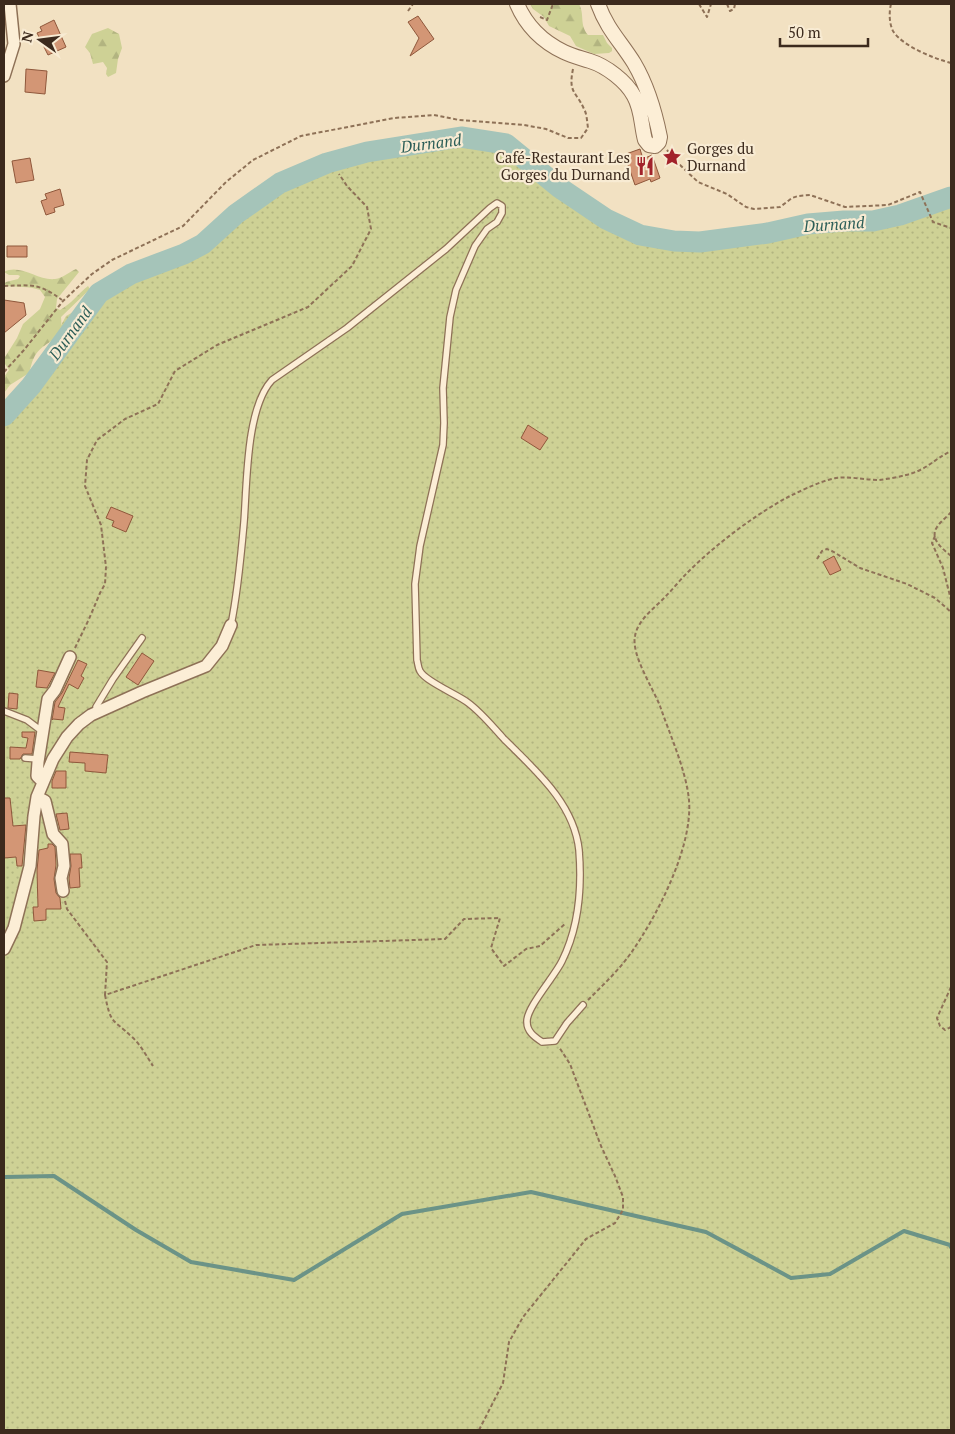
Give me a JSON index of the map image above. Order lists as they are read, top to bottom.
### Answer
{
  "water": ["Durnand"],
  "places": {
    "place": ["Gorges du Durnand"],
    "restaurant": ["Café-Restaurant Les Gorges du Durnand"]
  },
  "scale_bar": "50 m",
  "north": "left"
}
